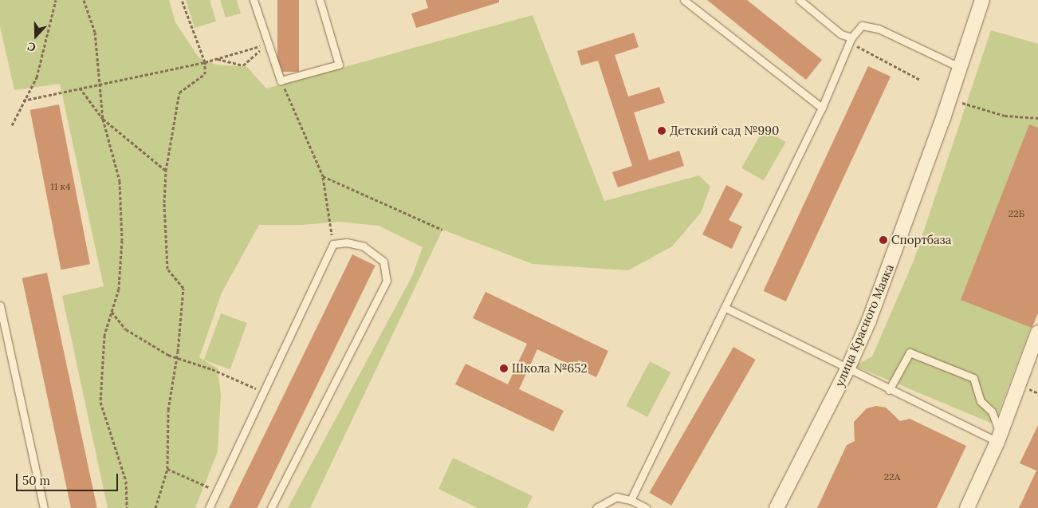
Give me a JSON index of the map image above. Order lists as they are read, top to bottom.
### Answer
{
  "streets": {
    "street": ["улица Красного Маяка"]
  },
  "places": ["Детский сад №990", "Спортбаза", "Школа №652"],
  "house_numbers": ["11 к4", "22Б", "22А"],
  "scale_bar": "50 m",
  "north": "bottom"
}
